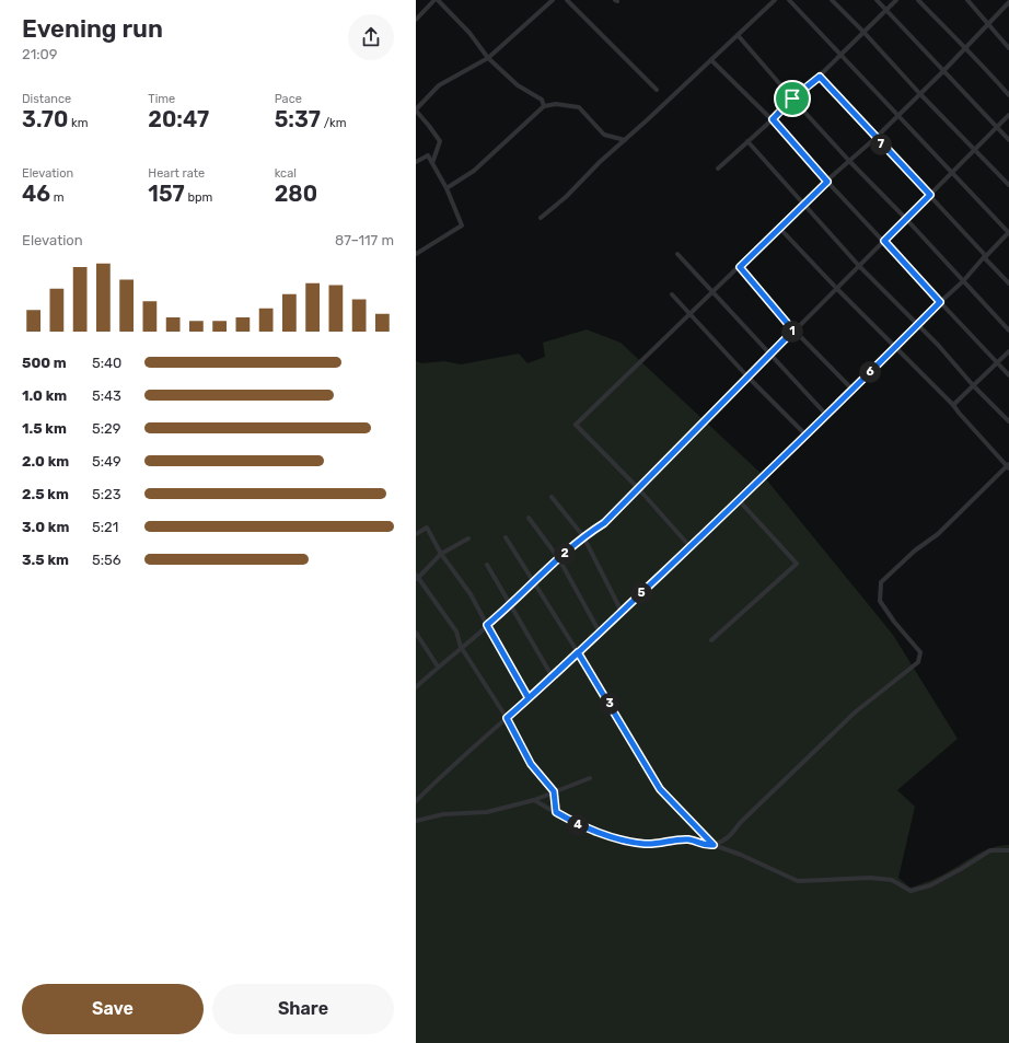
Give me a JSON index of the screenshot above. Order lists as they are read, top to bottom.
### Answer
{
  "page": {
    "heading": ["Evening run", "21:09"],
    "stats": [
      ["Distance", "3.70 km"],
      ["Time", "20:47"],
      ["Pace", "5:37 /km"],
      ["Elevation", "46 m"],
      ["Heart rate", "157 bpm"],
      ["kcal", "280"]
    ],
    "pins": [
      "7",
      "1",
      "6",
      "2",
      "5",
      "3",
      "4"
    ],
    "chart": ["Elevation", "87–117 m"],
    "list": [
      {
        "name": "500 m",
        "note": "5:40"
      },
      {
        "name": "1.0 km",
        "note": "5:43"
      },
      {
        "name": "1.5 km",
        "note": "5:29"
      },
      {
        "name": "2.0 km",
        "note": "5:49"
      },
      {
        "name": "2.5 km",
        "note": "5:23"
      },
      {
        "name": "3.0 km",
        "note": "5:21"
      },
      {
        "name": "3.5 km",
        "note": "5:56"
      }
    ],
    "buttons": ["Save", "Share"]
  }
}
